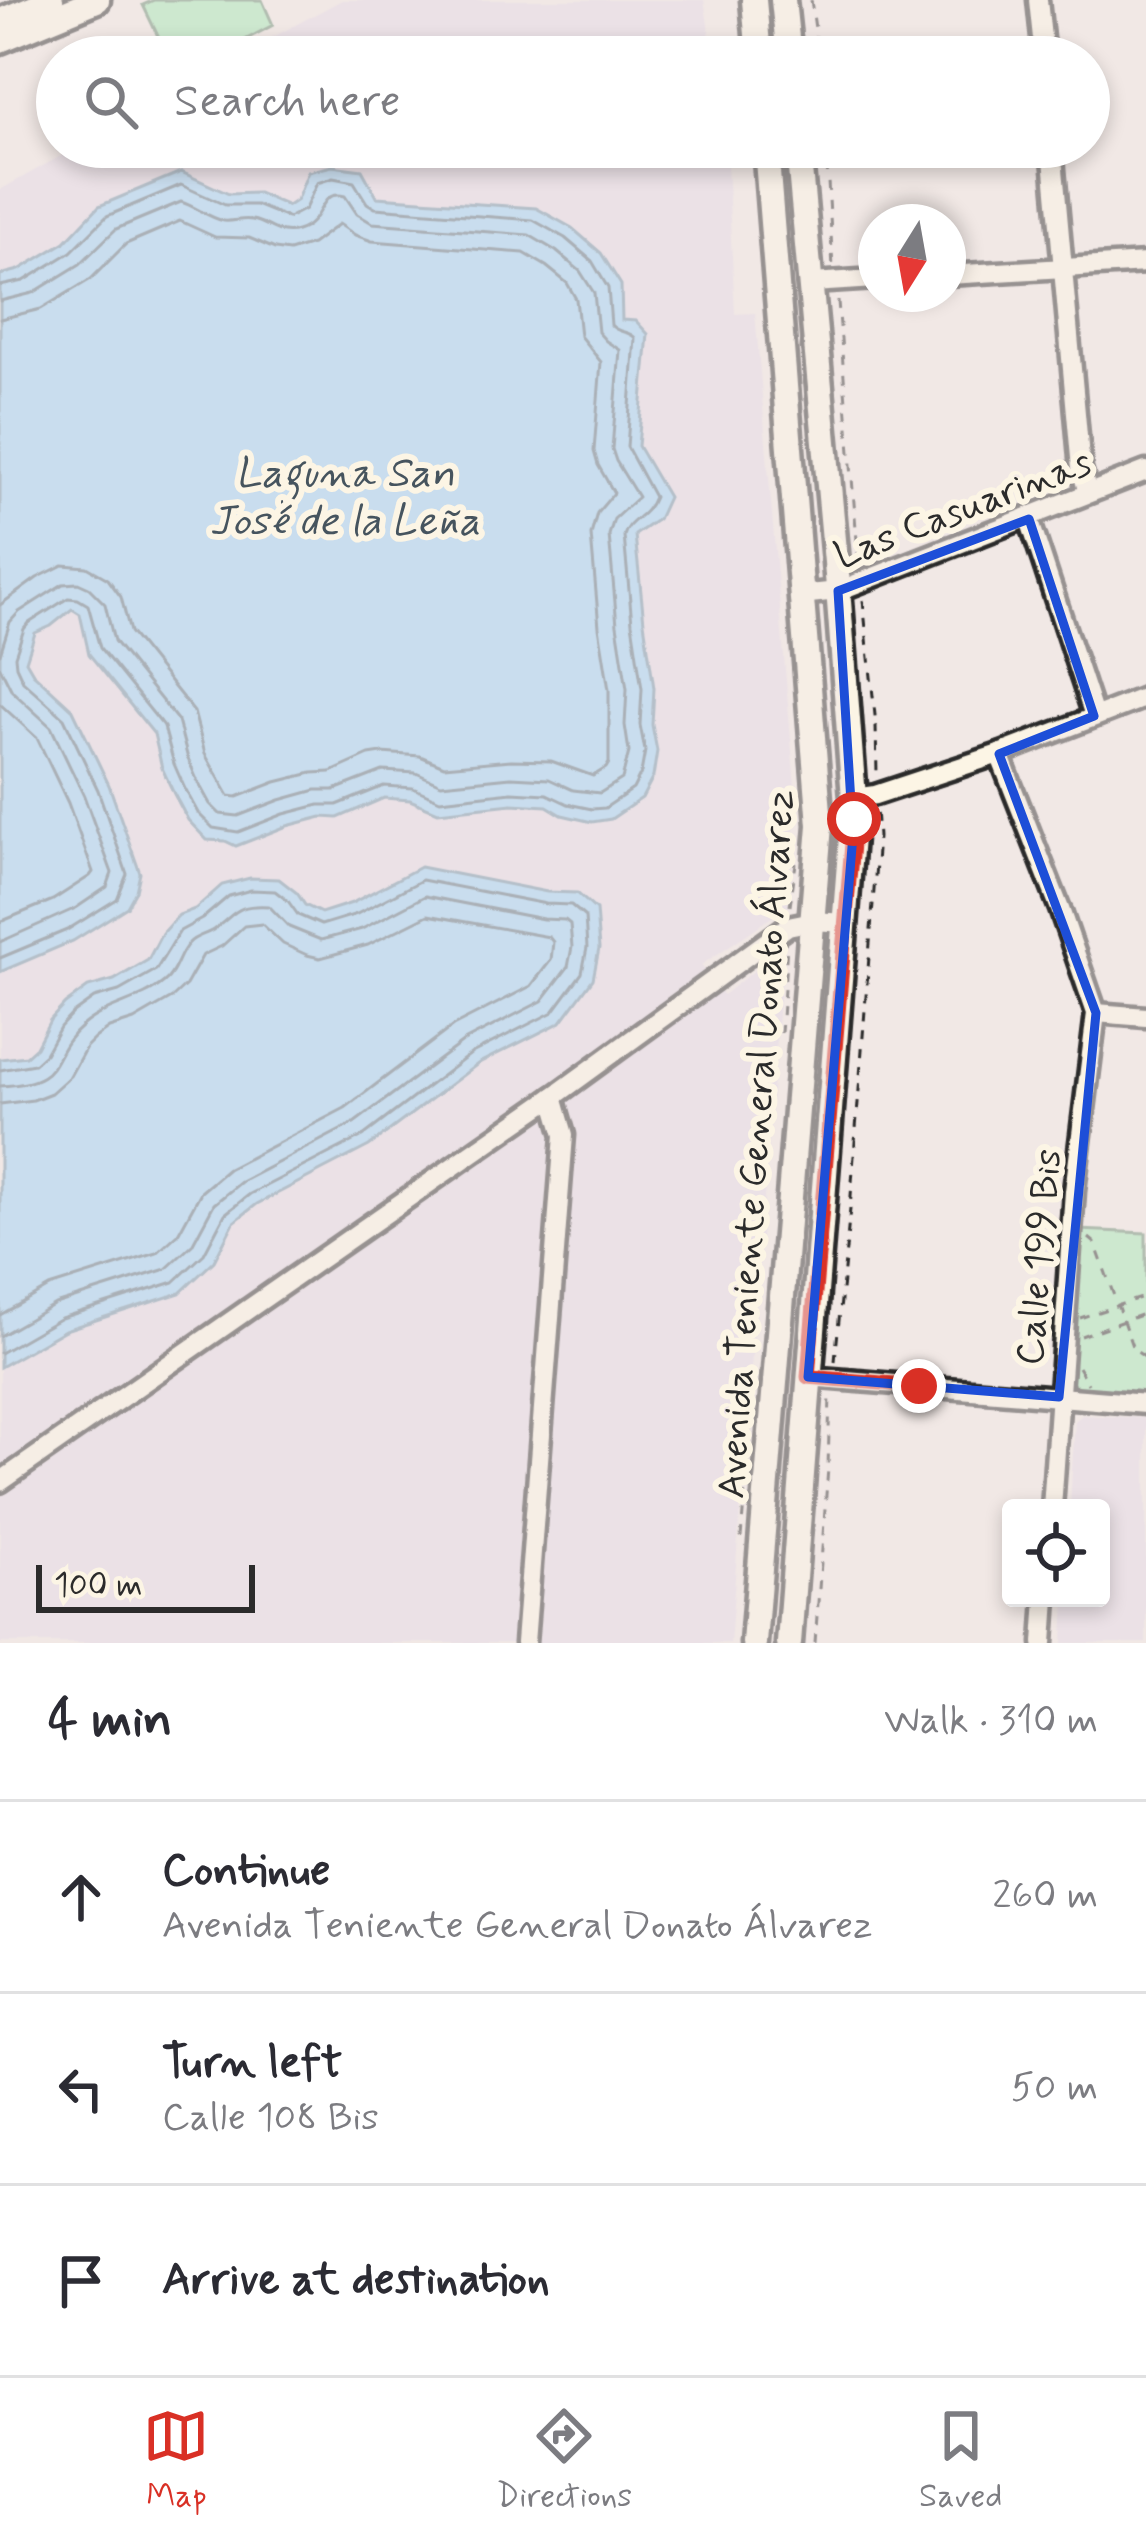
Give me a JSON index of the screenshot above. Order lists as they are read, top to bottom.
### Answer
{
  "streets": {
    "main road": ["Avenida Teniente General Donato Álvarez"],
    "street": ["Las Casuarinas", "Calle 199 Bis"]
  },
  "crossings": [
    ["Las Casuarinas", "Avenida Teniente General Donato Álvarez"]
  ],
  "water": ["Laguna San José de la Leña"],
  "scale_bar": "100 m",
  "north": "bottom",
  "page": {
    "search": "Search here",
    "scale": "100 m",
    "heading": ["4 min", "Walk · 310 m"],
    "list": [
      ["Continue", "Avenida Teniente General Donato Álvarez", "260 m"],
      ["Turn left", "Calle 108 Bis", "50 m"],
      "Arrive at destination"
    ],
    "nav": ["Map", "Directions", "Saved"]
  }
}
